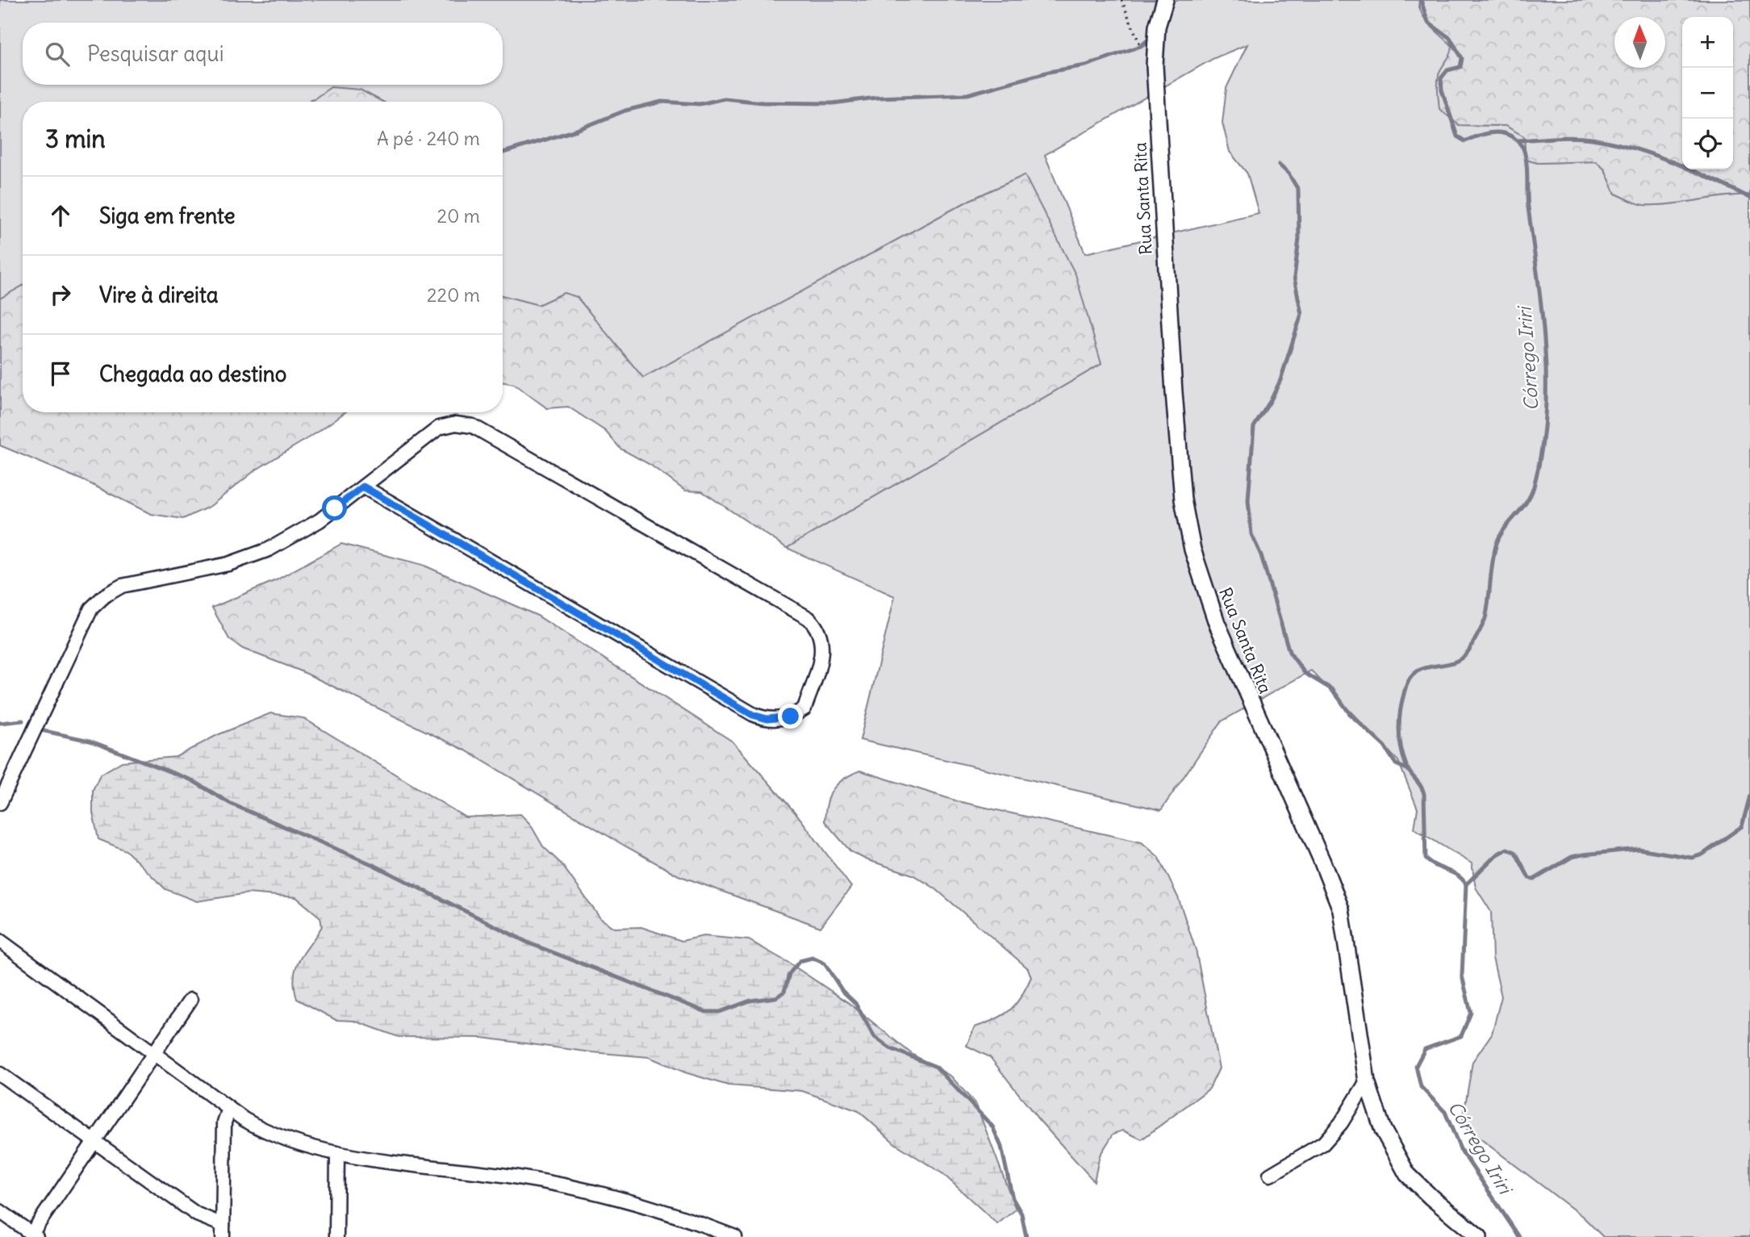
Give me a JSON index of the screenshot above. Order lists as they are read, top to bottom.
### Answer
{
  "streets": {
    "street": ["Rua Santa Rita"]
  },
  "water": ["Córrego Iriri"],
  "north": "top",
  "page": {
    "map_buttons": ["+", "−"],
    "search": "Pesquisar aqui",
    "heading": ["3 min", "A pé · 240 m"],
    "list": [
      ["Siga em frente", "20 m"],
      ["Vire à direita", "220 m"],
      "Chegada ao destino"
    ]
  }
}
